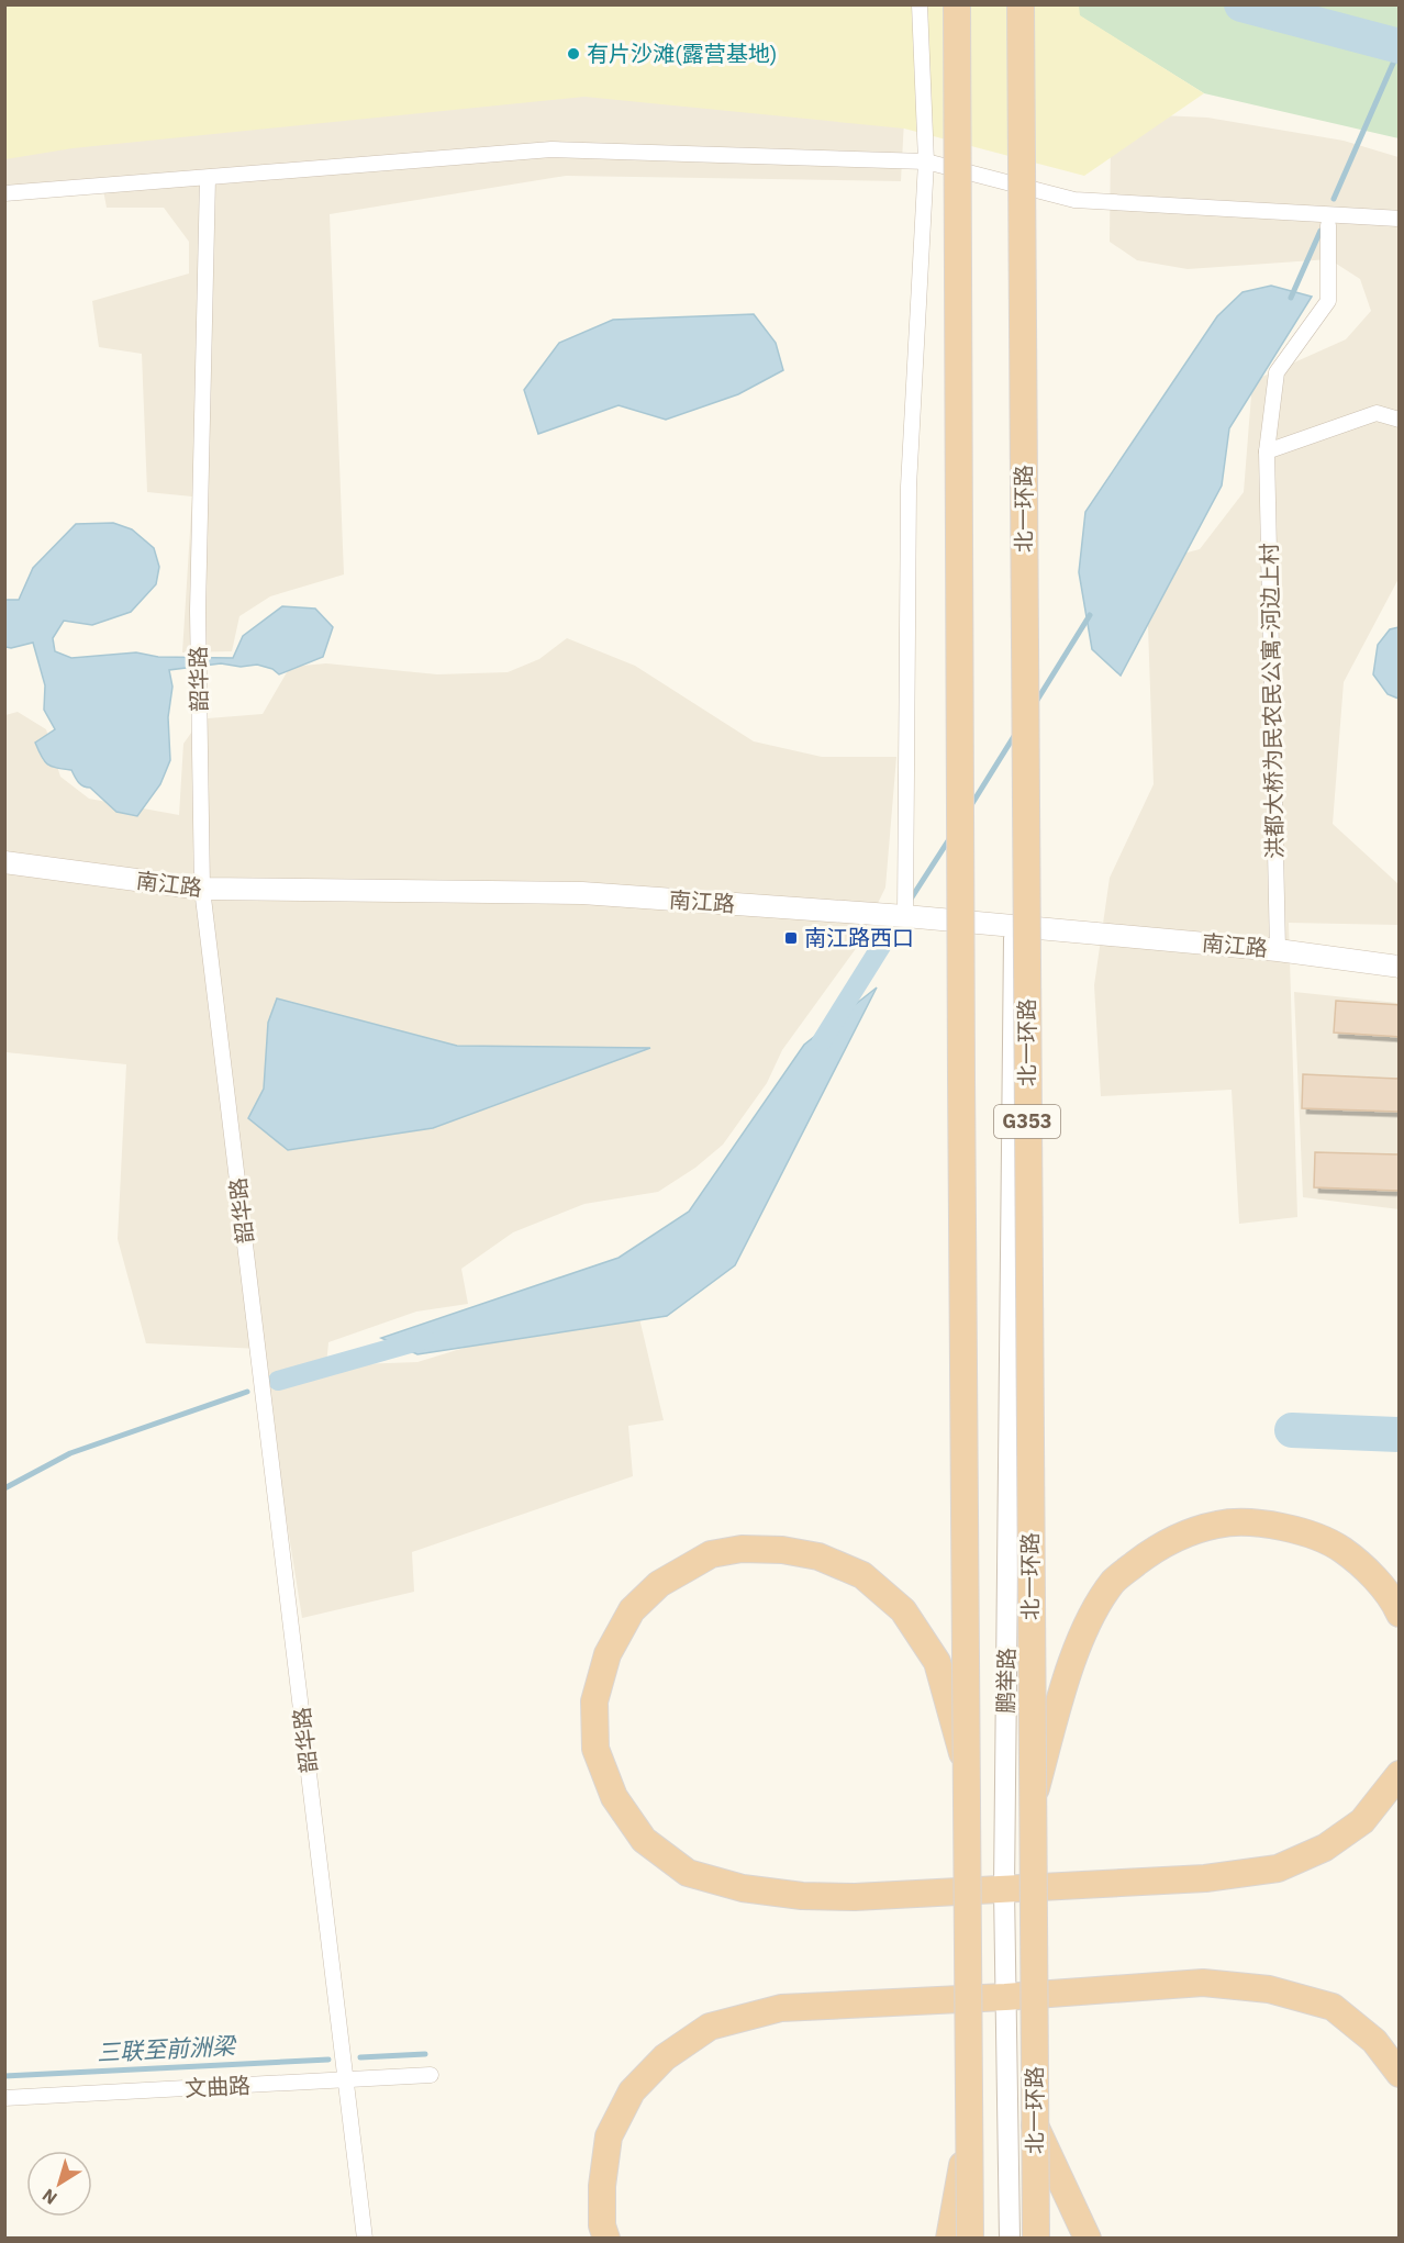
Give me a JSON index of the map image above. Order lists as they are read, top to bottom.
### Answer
{
  "streets": {
    "highway": ["北一环路", "G353"],
    "main road": ["南江路"],
    "street": [
      "韶华路",
      "洪都大桥为民农民公寓-河边上村",
      "鹏举路",
      "文曲路"
    ]
  },
  "crossings": [
    ["韶华路", "南江路"],
    ["韶华路", "文曲路"],
    ["洪都大桥为民农民公寓-河边上村", "南江路"],
    ["南江路", "鹏举路"]
  ],
  "water": ["三联至前洲梁"],
  "places": {
    "other": ["有片沙滩(露营基地)"],
    "transit": ["南江路西口"]
  },
  "north": "bottom left"
}
